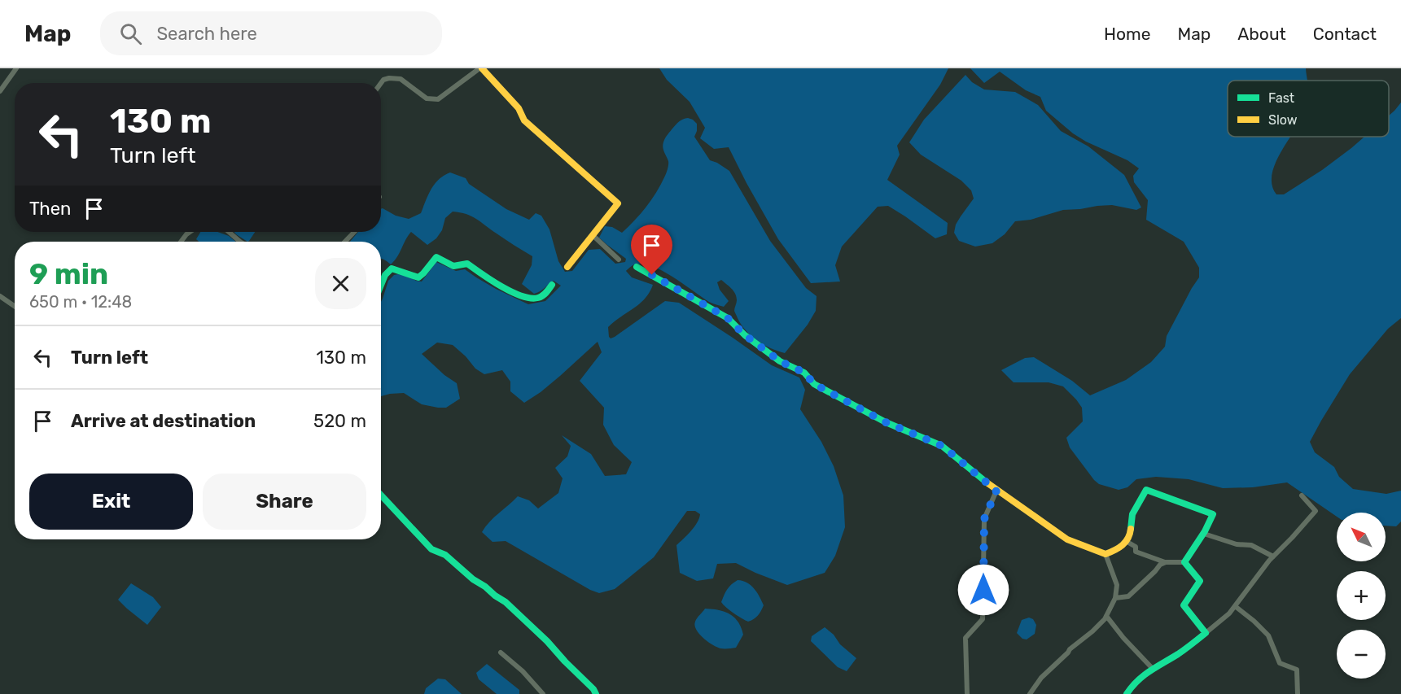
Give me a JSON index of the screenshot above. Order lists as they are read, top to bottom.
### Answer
{
  "legend": ["Fast", "Slow"],
  "north": "top left",
  "page": {
    "header": "Map",
    "search": "Search here",
    "nav": [
      "Home",
      "Map",
      "About",
      "Contact"
    ],
    "turn": ["130 m", "Turn left"],
    "then": "Then",
    "heading": ["9 min", "650 m · 12:48"],
    "list": [
      {
        "name": "Turn left",
        "value": "130 m"
      },
      {
        "name": "Arrive at destination",
        "value": "520 m"
      }
    ],
    "buttons": ["Exit", "Share"],
    "map_buttons": ["+", "−"]
  }
}
